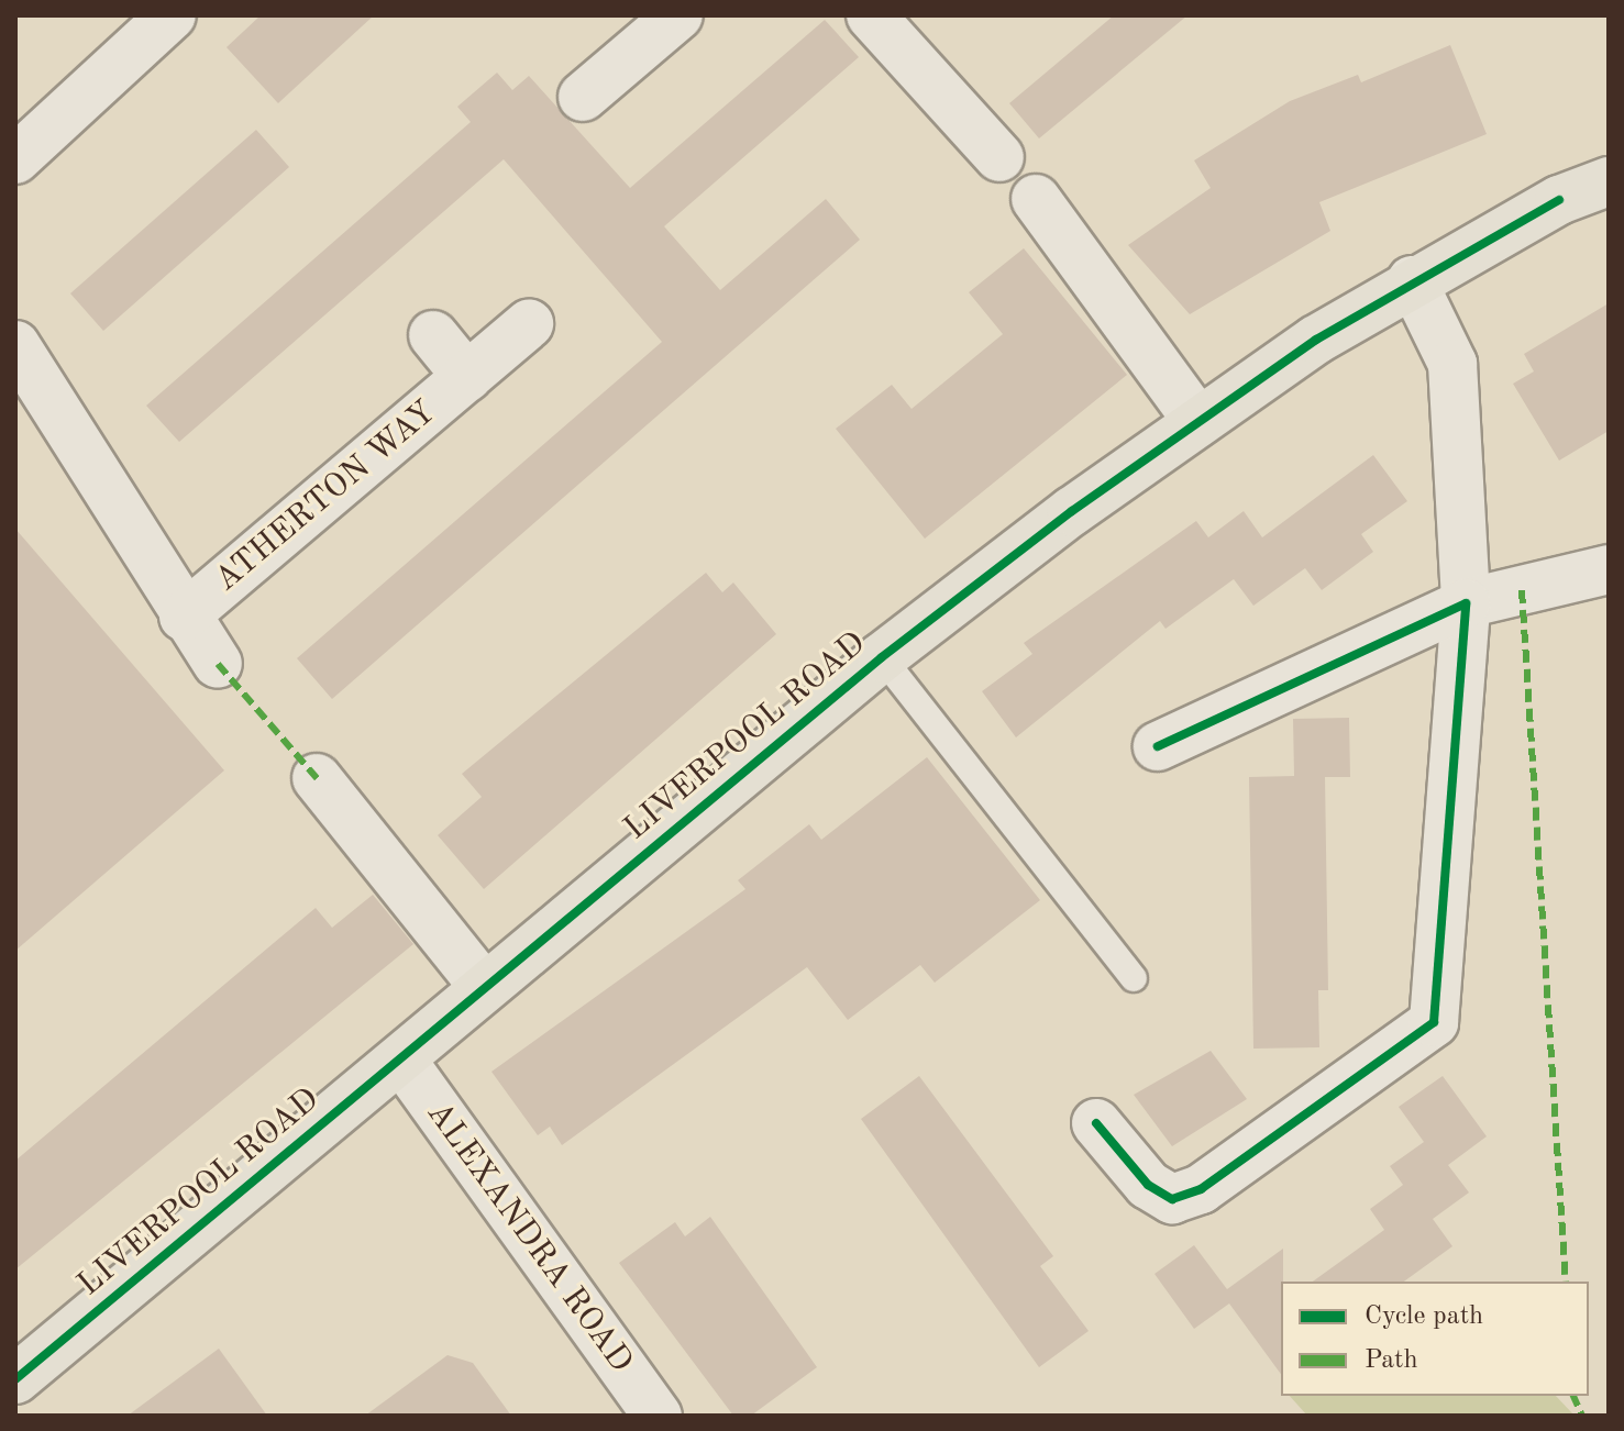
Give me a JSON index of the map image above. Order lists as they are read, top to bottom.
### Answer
{
  "streets": {
    "main road": ["LIVERPOOL ROAD"],
    "street": ["ATHERTON WAY", "ALEXANDRA ROAD"]
  },
  "crossings": [
    ["LIVERPOOL ROAD", "ALEXANDRA ROAD"]
  ],
  "legend": ["Cycle path", "Path"]
}
